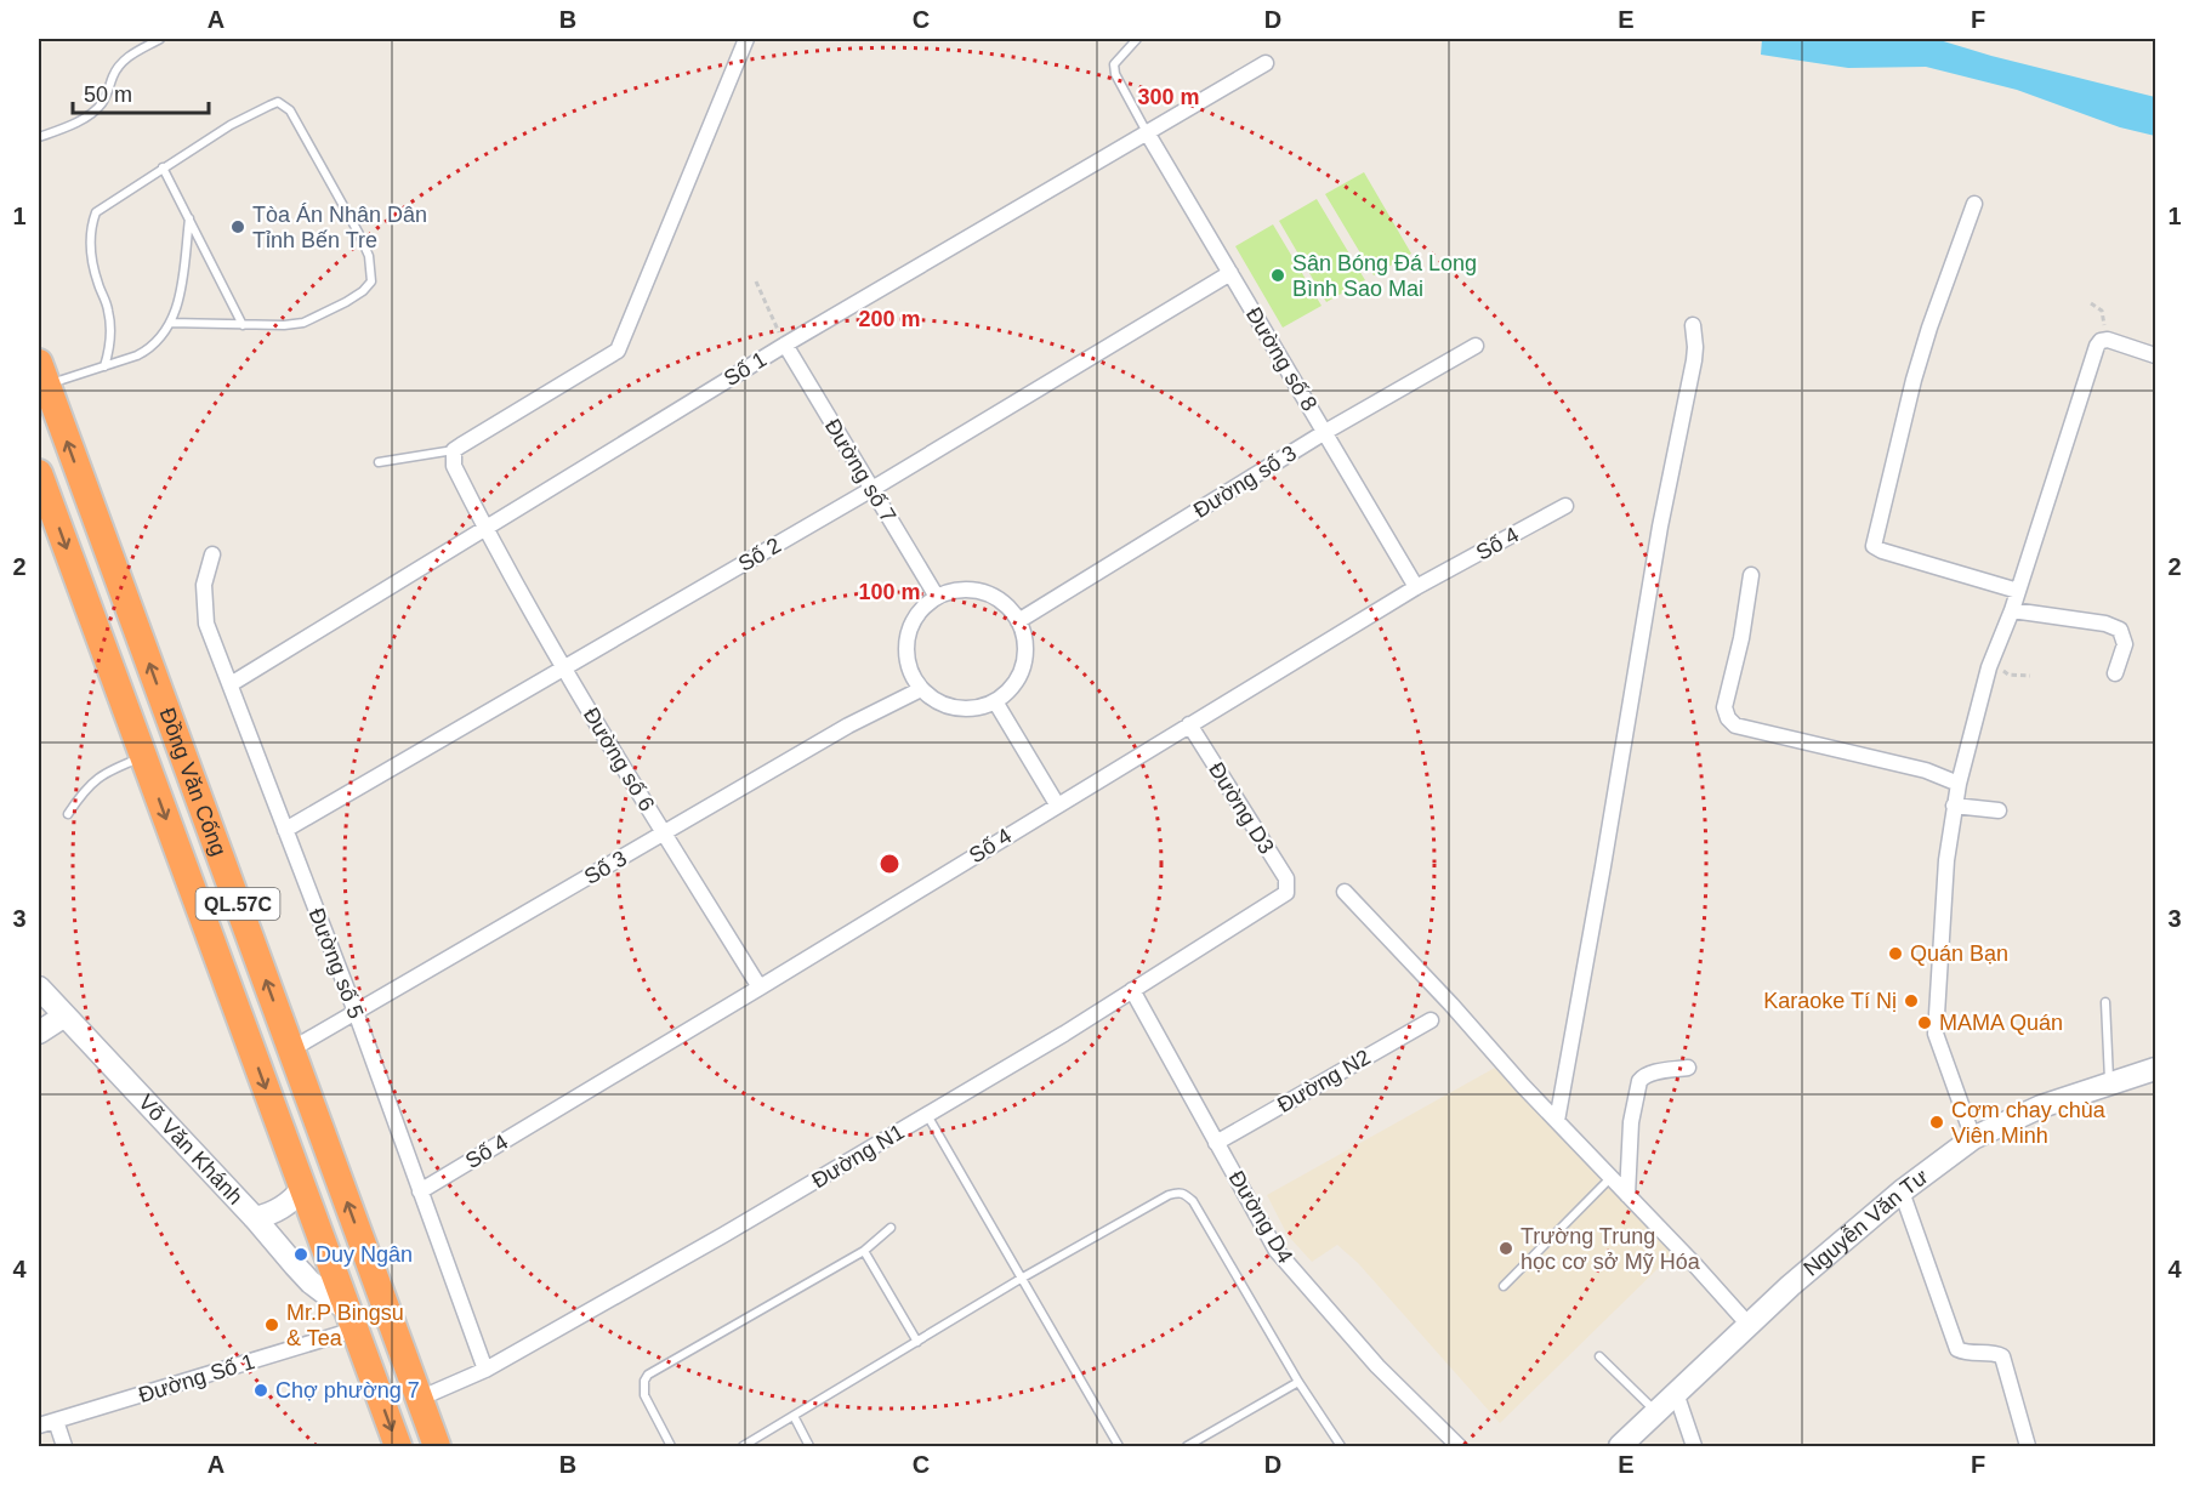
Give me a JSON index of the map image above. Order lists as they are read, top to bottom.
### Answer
{
  "streets": {
    "highway": ["Đồng Văn Cống", "QL.57C"],
    "main road": ["Võ Văn Khánh", "Nguyễn Văn Tư"],
    "street": [
      "Đường số 8",
      "Số 1",
      "Đường số 7",
      "Đường số 3",
      "Số 4",
      "Số 2",
      "Đường số 6",
      "Đường D3",
      "Số 3",
      "Đường số 5",
      "Đường N2",
      "Đường N1",
      "Đường D4",
      "Đường Số 1"
    ]
  },
  "crossings": [
    ["Đường số 8", "Số 1"],
    ["Đường số 8", "Đường số 3"],
    ["Đường số 8", "Số 4"],
    ["Đường số 8", "Số 2"],
    ["Số 1", "Đường số 7"],
    ["Số 1", "Đường số 6"],
    ["Số 1", "Đường số 5"],
    ["Đường số 7", "Đường số 3"],
    ["Đường số 7", "Số 2"],
    ["Đường số 7", "Số 3"],
    ["Đường số 3", "Số 3"],
    ["Số 4", "Đường số 6"],
    ["Số 4", "Đường D3"],
    ["Số 4", "Đường số 5"],
    ["Số 2", "Đường số 6"],
    ["Số 2", "Đường số 5"],
    ["Đường số 6", "Số 3"],
    ["Đồng Văn Cống", "Số 3"],
    ["Đồng Văn Cống", "Võ Văn Khánh"],
    ["Đồng Văn Cống", "Đường N1"],
    ["Đồng Văn Cống", "Đường Số 1"],
    ["Đường D3", "Đường N1"],
    ["Số 3", "Đường số 5"],
    ["Đường số 5", "Đường N1"],
    ["Đường N2", "Đường D4"],
    ["Võ Văn Khánh", "Đường Số 1"],
    ["Đường N1", "Đường D4"]
  ],
  "places": [
    "Tòa Án Nhân Dân Tỉnh Bến Tre",
    "Sân Bóng Đá Long Bình Sao Mai",
    "Quán Bạn",
    "Karaoke Tí Nị",
    "MAMA Quán",
    "Cơm chay chùa Viên Minh",
    "Trường Trung học cơ sở Mỹ Hóa",
    "Duy Ngân",
    "Mr.P Bingsu & Tea",
    "Chợ phường 7"
  ],
  "scale_bar": "50 m",
  "grid": {
    "columns": [
      "A",
      "B",
      "C",
      "D",
      "E",
      "F"
    ],
    "rows": [
      "1",
      "2",
      "3",
      "4"
    ]
  },
  "rings": ["300 m", "200 m", "100 m"]
}
